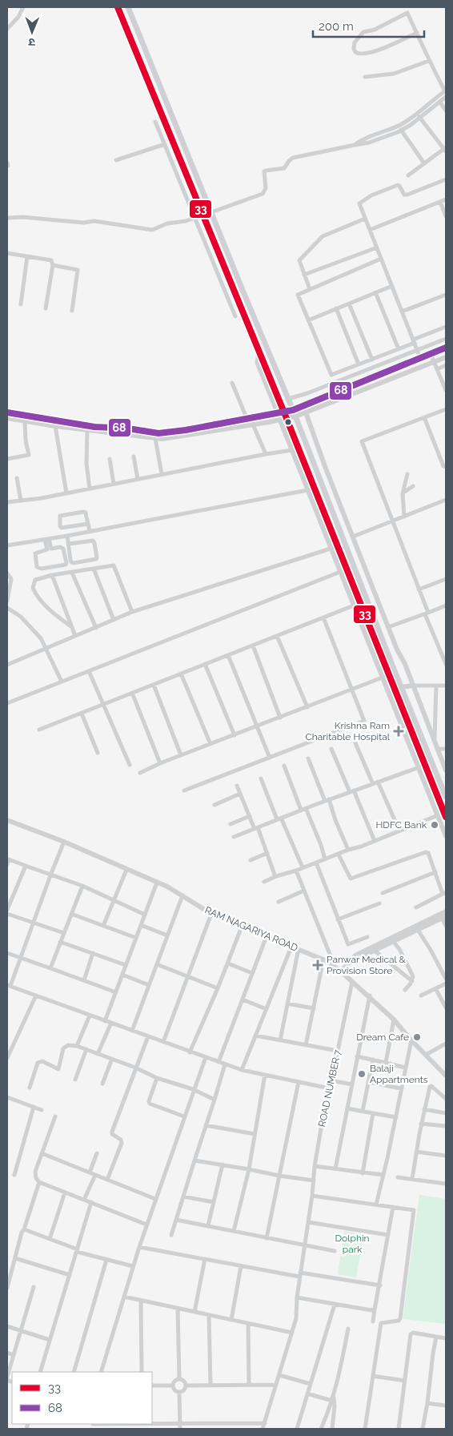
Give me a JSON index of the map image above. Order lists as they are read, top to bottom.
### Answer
{
  "streets": {
    "street": ["RAM NAGARIYA ROAD", "ROAD NUMBER 7"]
  },
  "crossings": [
    ["RAM NAGARIYA ROAD", "ROAD NUMBER 7"]
  ],
  "parks": ["Dolphin park"],
  "places": {
    "health": ["Krishna Ram Charitable Hospital", "Panwar Medical & Provision Store"],
    "other": ["HDFC Bank", "Dream Cafe", "Balaji Appartments"]
  },
  "lines": ["transit line 33", "transit line 68"],
  "legend": ["33", "68"],
  "scale_bar": "200 m",
  "north": "bottom"
}
